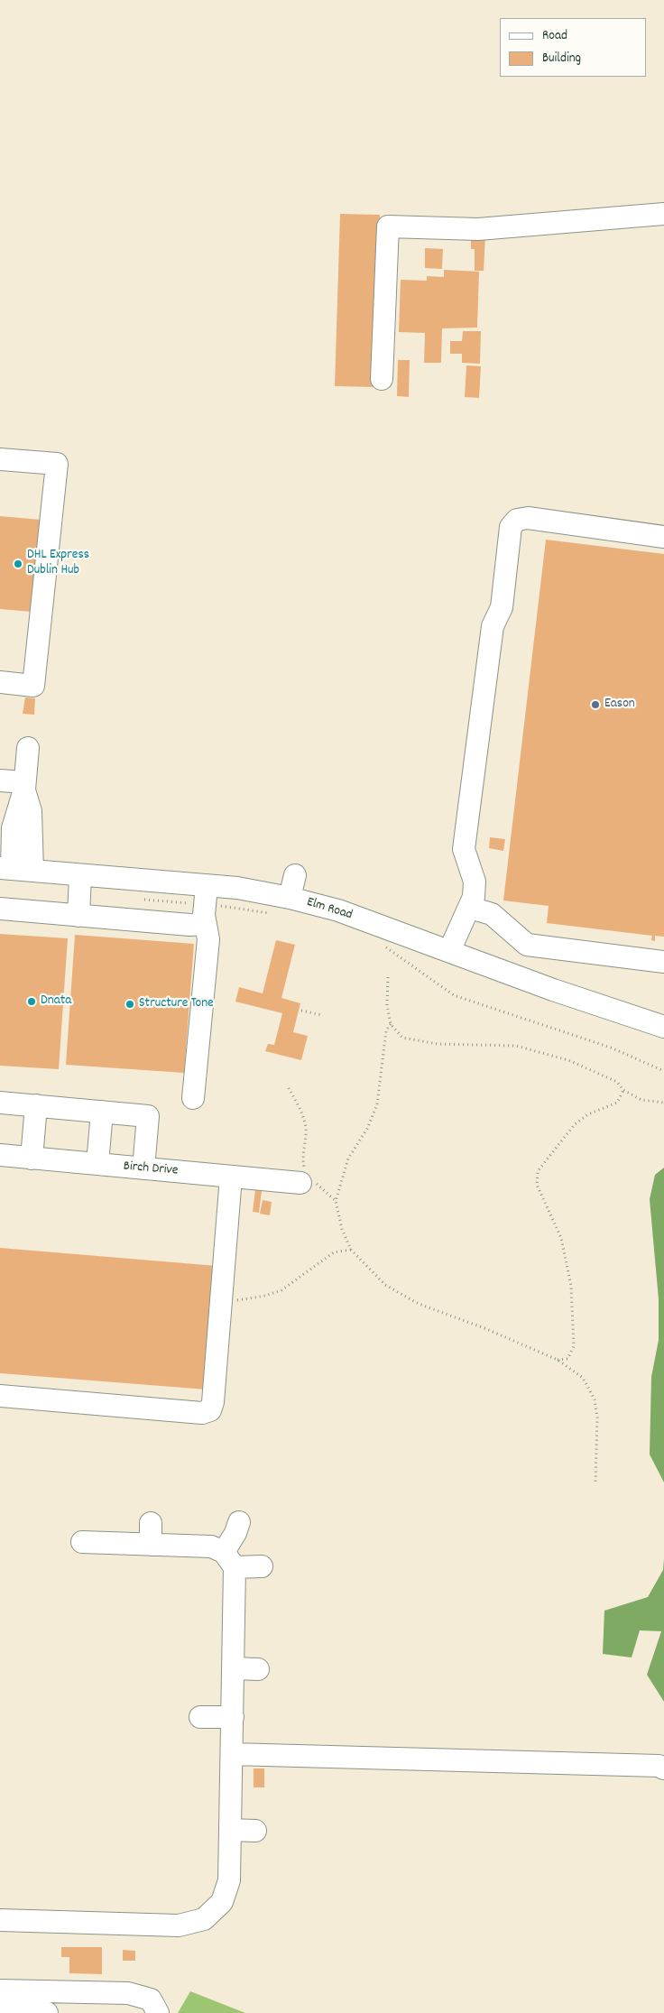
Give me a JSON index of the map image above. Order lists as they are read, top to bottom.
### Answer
{
  "streets": {
    "street": ["Elm Road", "Birch Drive"]
  },
  "places": [
    "DHL Express Dublin Hub",
    "Eason",
    "Dnata",
    "Structure Tone"
  ],
  "legend": ["Road", "Building"]
}
